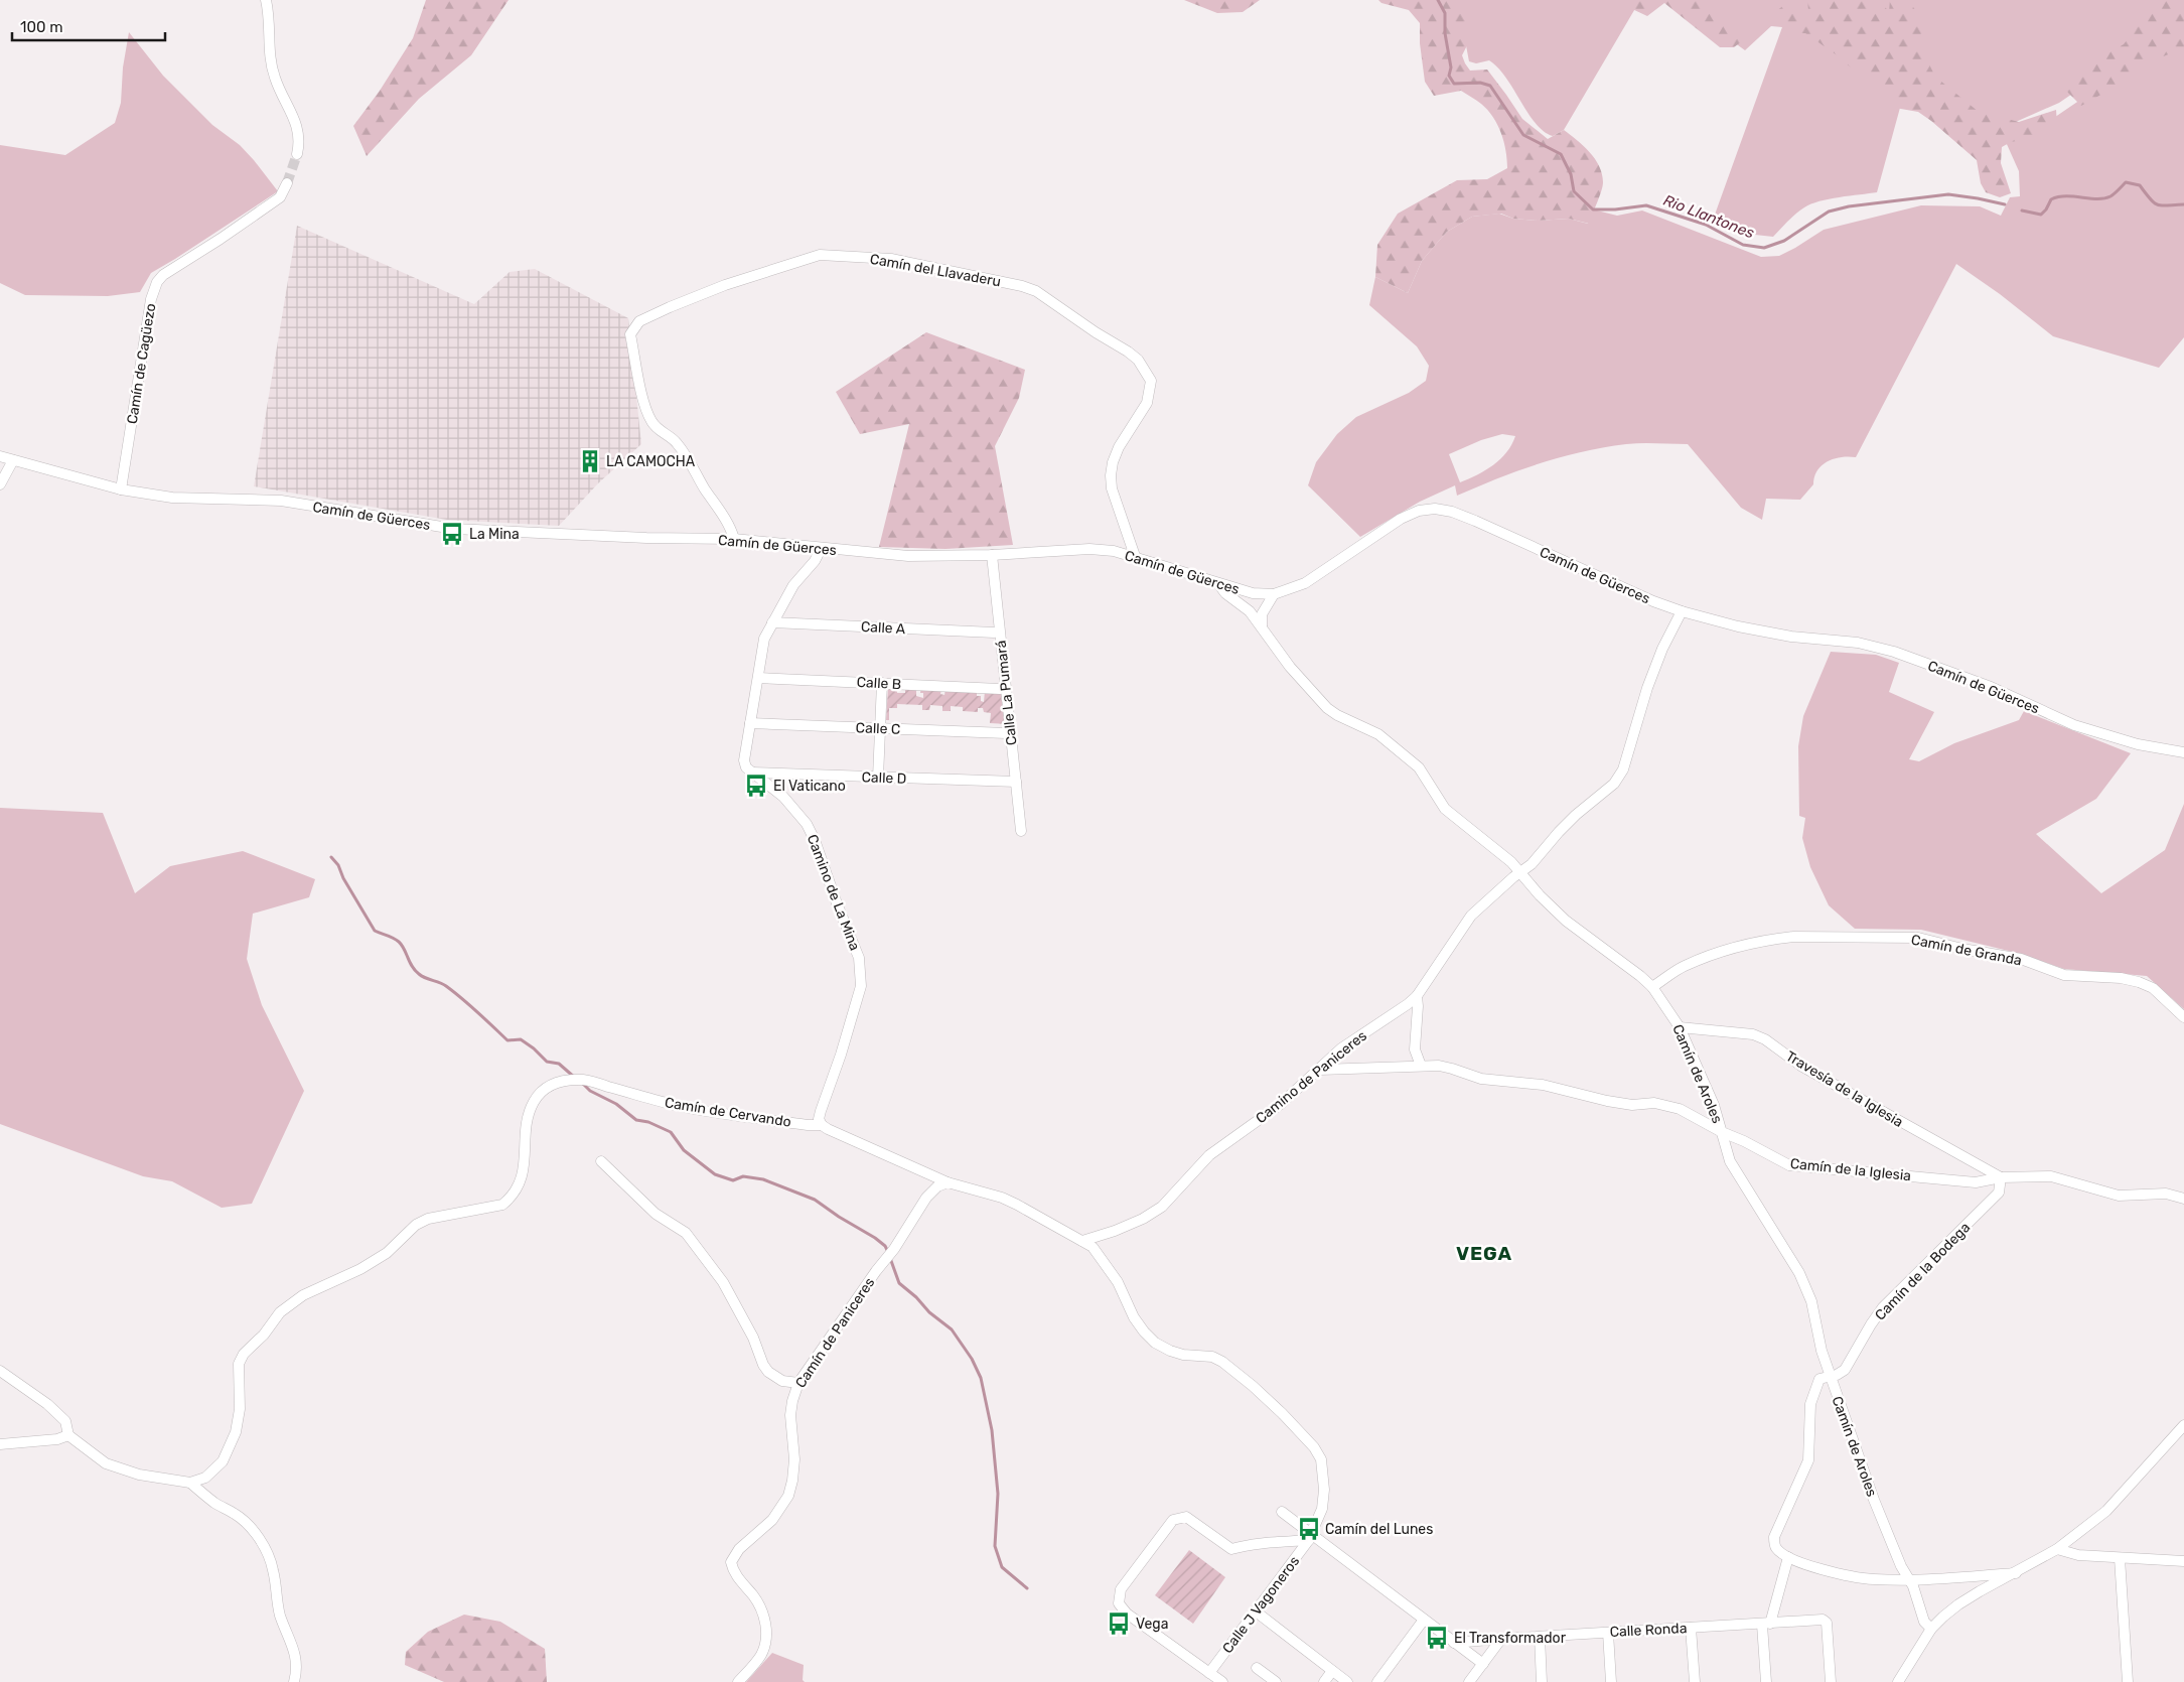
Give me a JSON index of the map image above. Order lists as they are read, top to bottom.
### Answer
{
  "streets": {
    "street": [
      "Camín del Llavaderu",
      "Camín de Cagüezo",
      "Camín de Güerces",
      "Calle A",
      "Calle B",
      "Calle La Pumará",
      "Calle C",
      "Calle D",
      "Camino de La Mina",
      "Camín de Granda",
      "Camín de Aroles",
      "Camino de Paniceres",
      "Travesía de la Iglesia",
      "Camín de Cervando",
      "Camín de la Iglesia",
      "Camín de la Bodega",
      "Camín de Paniceres",
      "Calle J Vagoneros",
      "Calle Ronda"
    ]
  },
  "crossings": [
    ["Camín del Llavaderu", "Camín de Güerces"],
    ["Camín de Cagüezo", "Camín de Güerces"],
    ["Camín de Güerces", "Calle La Pumará"],
    ["Camín de Güerces", "Camín de Aroles"],
    ["Camín de Güerces", "Camino de Paniceres"],
    ["Calle La Pumará", "Calle D"],
    ["Calle D", "Camino de La Mina"],
    ["Camino de La Mina", "Camín de Cervando"],
    ["Camín de Granda", "Camín de Aroles"],
    ["Camín de Aroles", "Camino de Paniceres"],
    ["Camín de Aroles", "Travesía de la Iglesia"],
    ["Camín de Aroles", "Camín de la Iglesia"],
    ["Camín de Aroles", "Camín de la Bodega"],
    ["Camino de Paniceres", "Camín de la Iglesia"],
    ["Camino de Paniceres", "Calle J Vagoneros"],
    ["Travesía de la Iglesia", "Camín de la Iglesia"],
    ["Travesía de la Iglesia", "Camín de la Bodega"],
    ["Camín de Cervando", "Camín de Paniceres"],
    ["Camín de la Iglesia", "Camín de la Bodega"]
  ],
  "districts": ["VEGA"],
  "water": ["Rio Llantones"],
  "places": {
    "building": ["LA CAMOCHA"],
    "bus stop": [
      "La Mina",
      "El Vaticano",
      "Camín del Lunes",
      "Vega",
      "El Transformador"
    ]
  },
  "scale_bar": "100 m"
}
